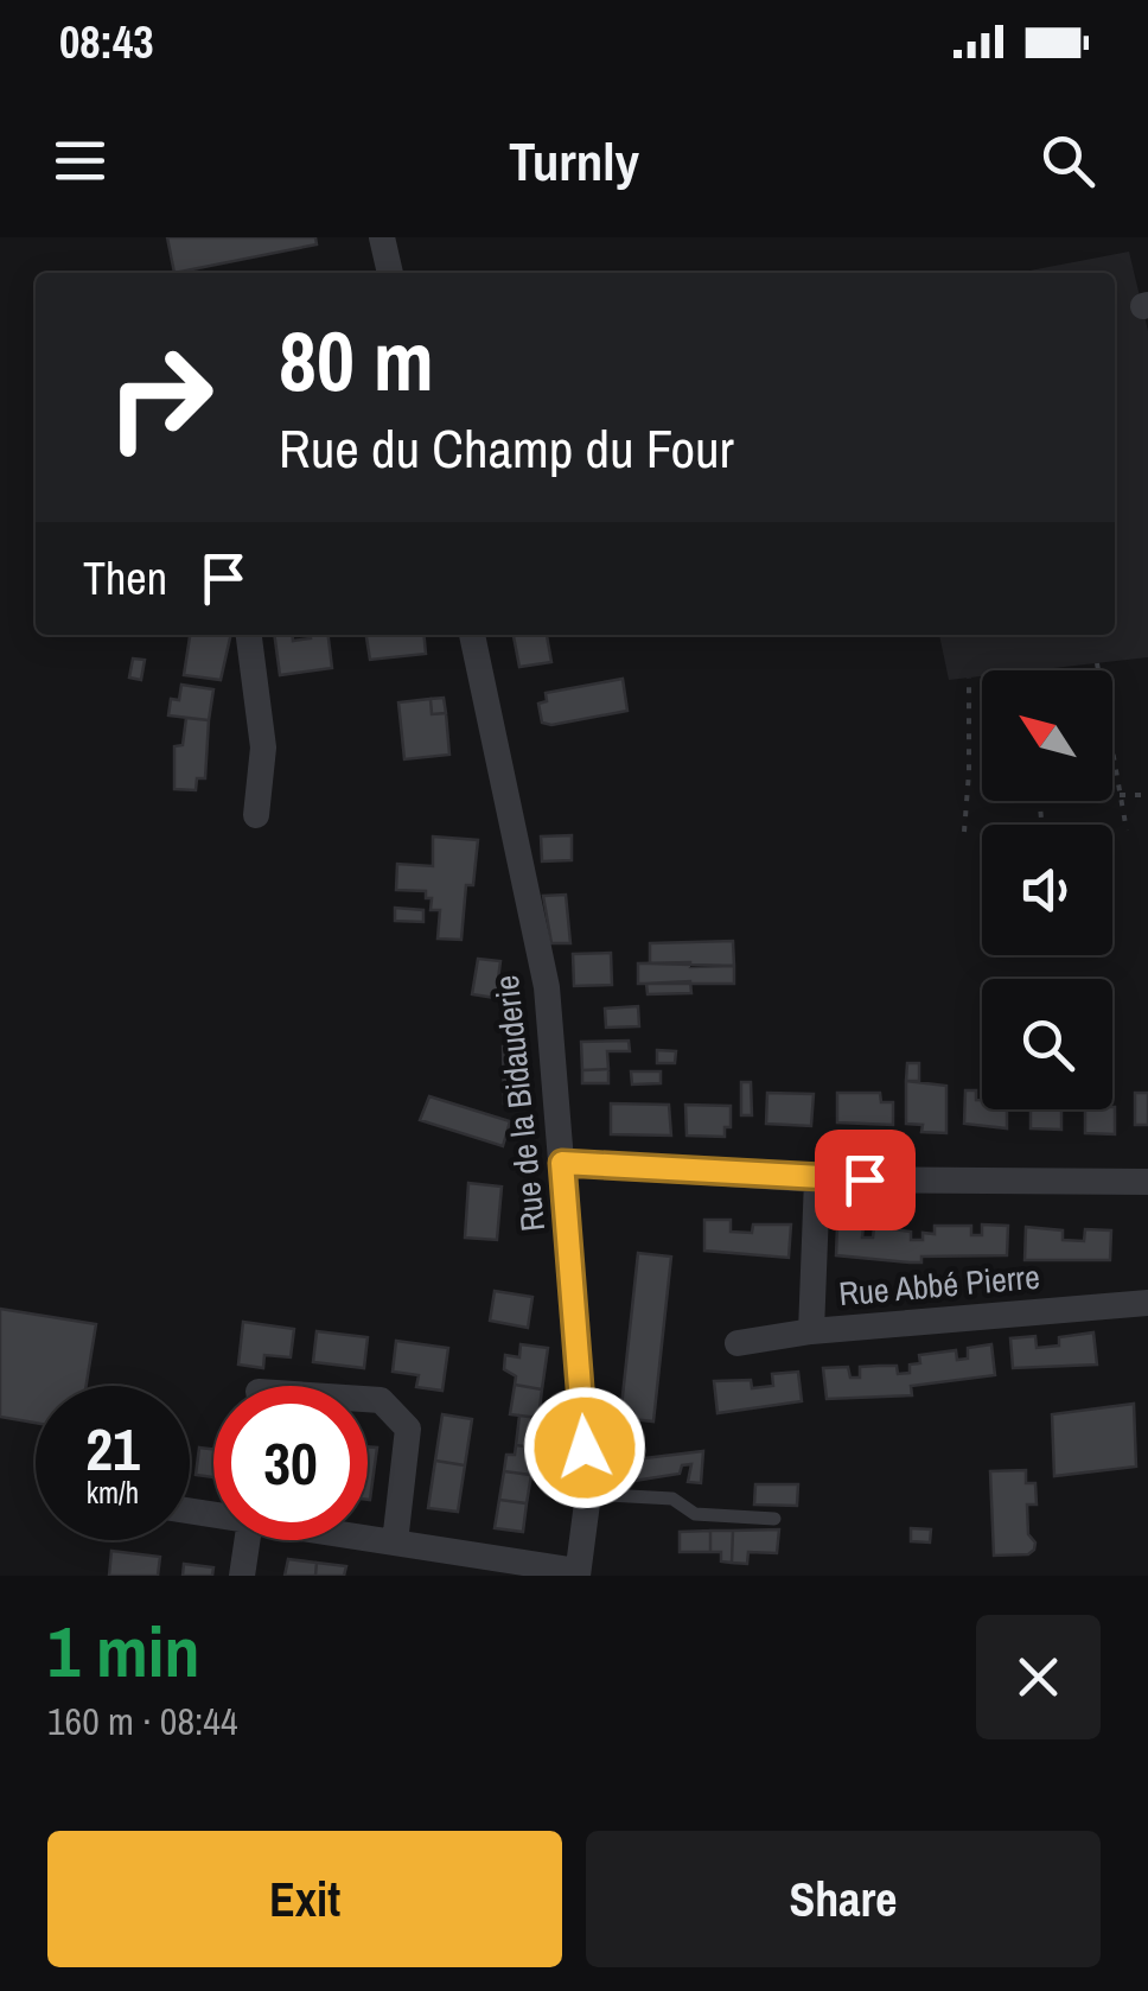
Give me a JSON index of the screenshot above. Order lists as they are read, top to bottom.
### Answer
{
  "streets": {
    "street": ["Rue de la Bidauderie", "Rue Abbé Pierre"]
  },
  "north": "top left",
  "page": {
    "status": "08:43",
    "header": "Turnly",
    "turn": ["80 m", "Rue du Champ du Four"],
    "then": "Then",
    "speed": "21 km/h",
    "limit": "30",
    "heading": ["1 min", "160 m · 08:44"],
    "buttons": ["Exit", "Share"]
  }
}
